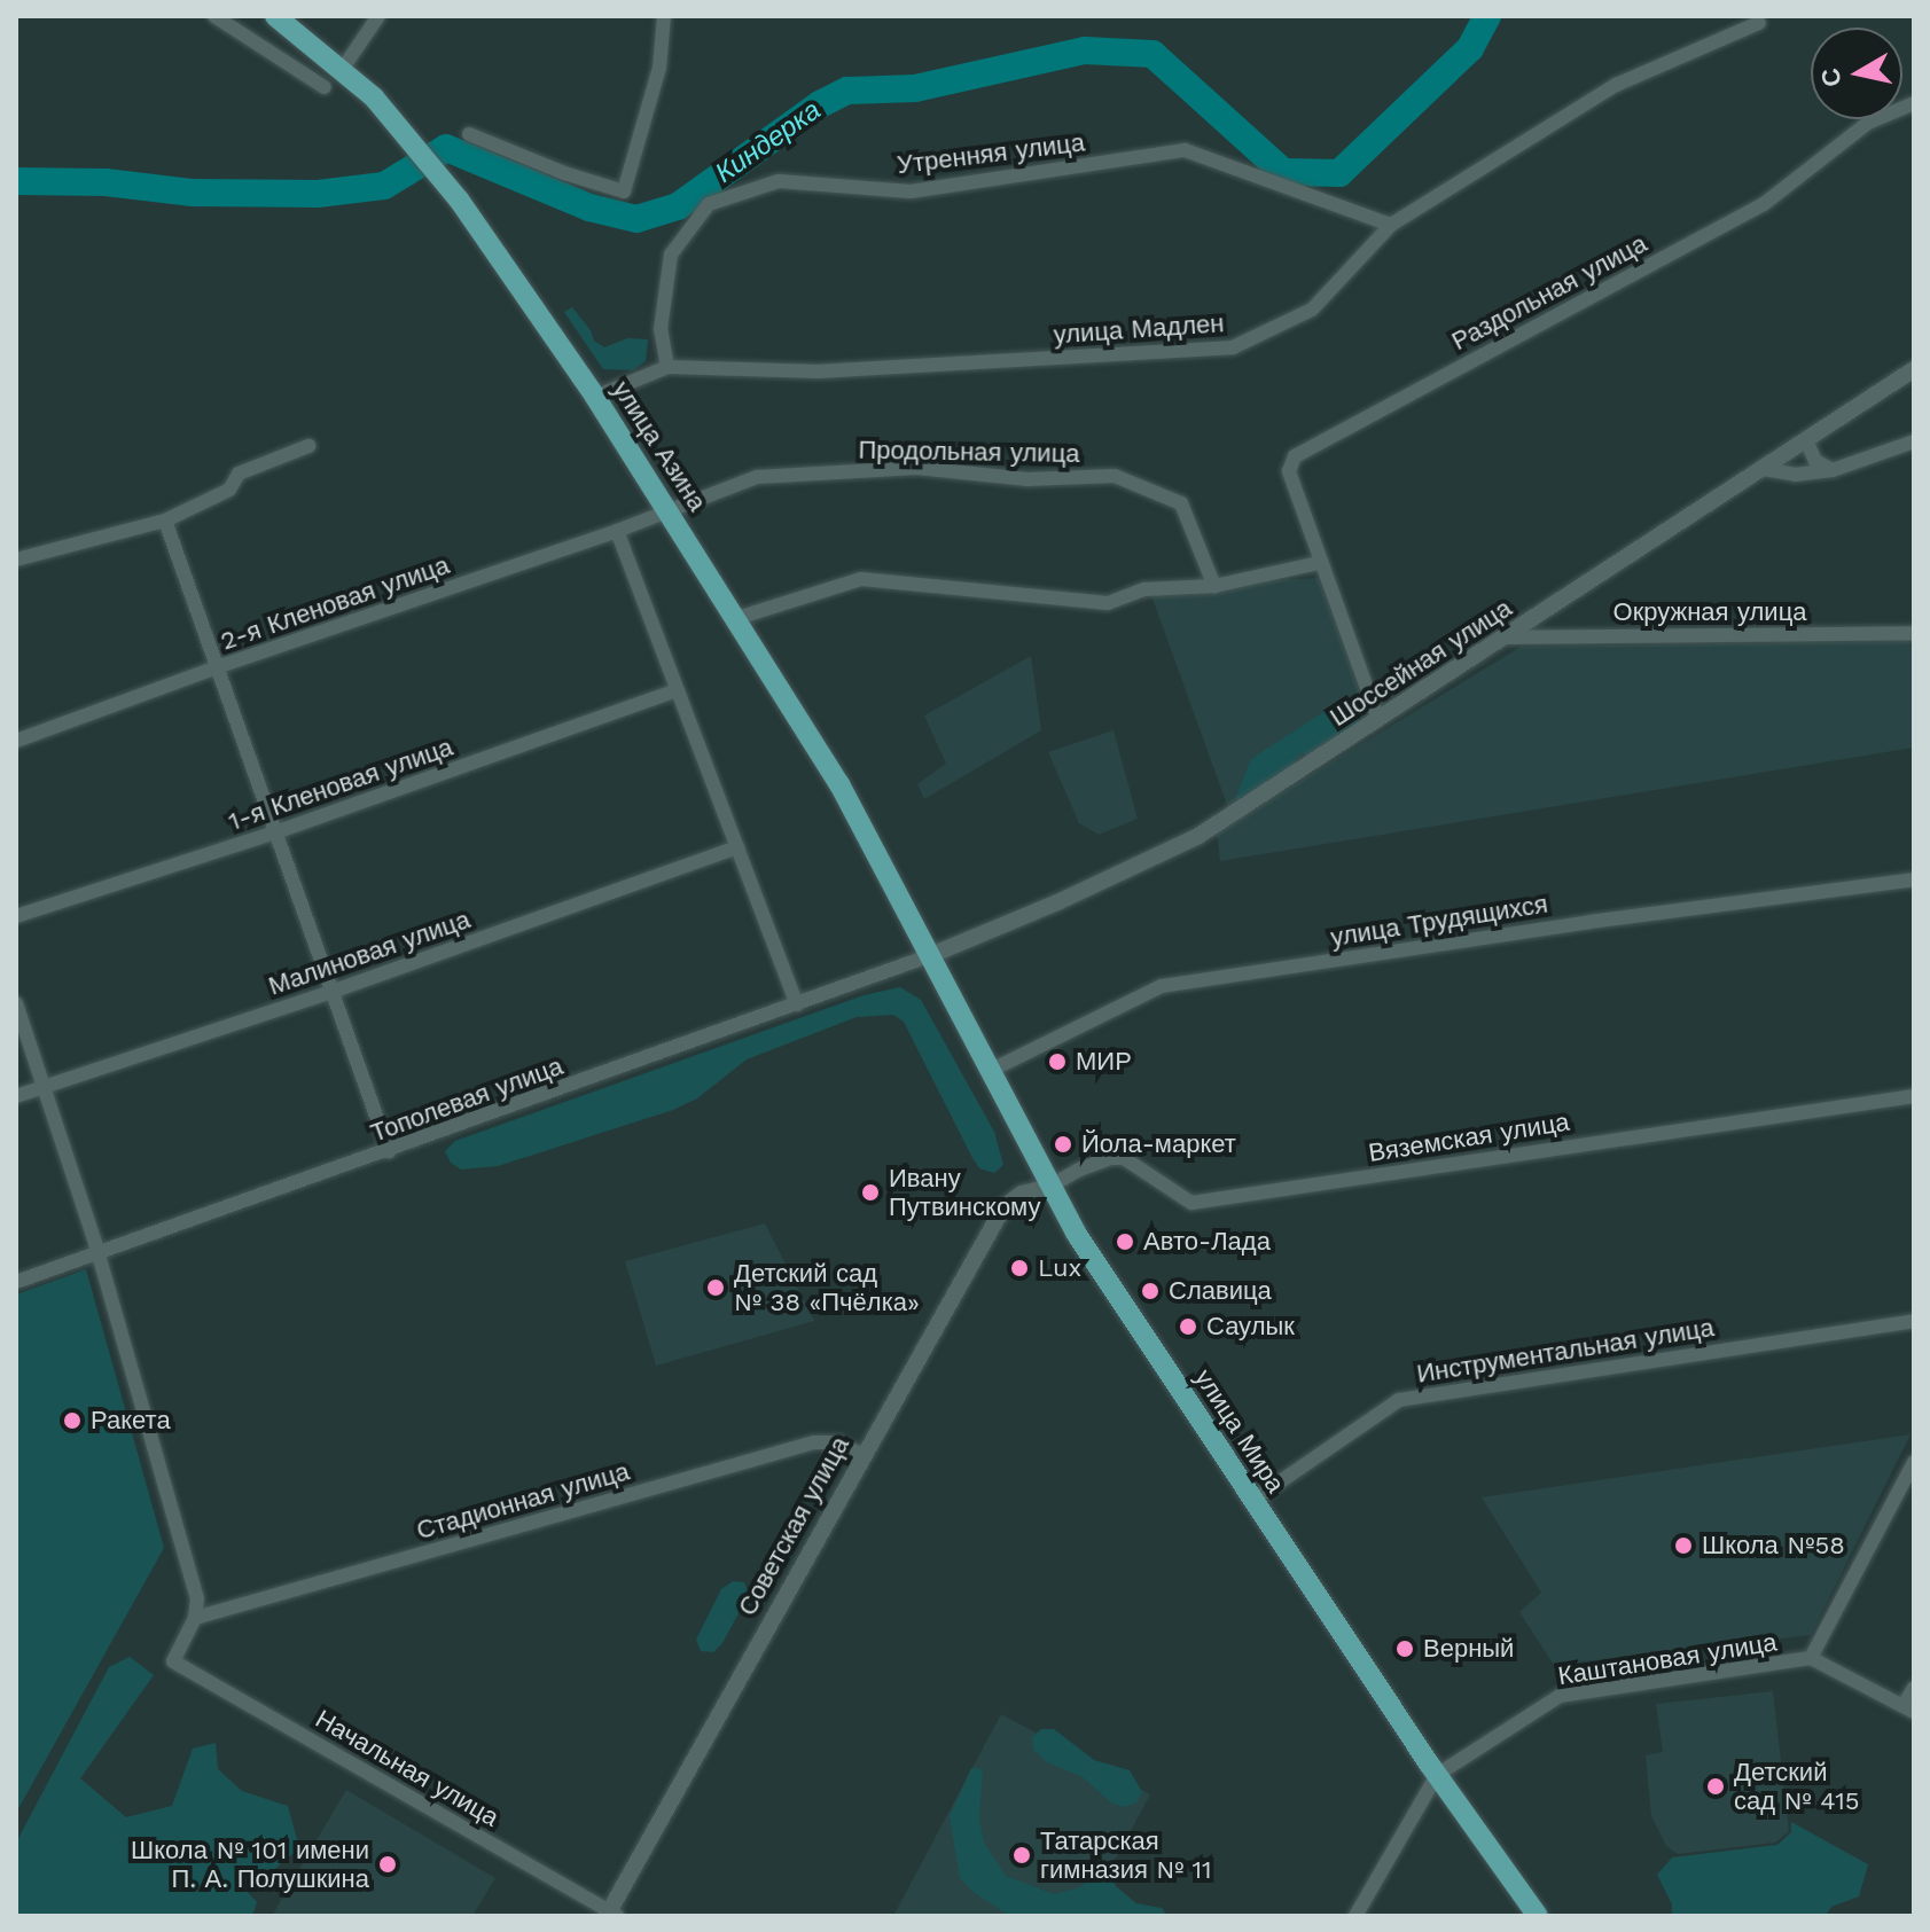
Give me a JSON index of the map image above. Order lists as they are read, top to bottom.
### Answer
{
  "streets": {
    "main road": ["улица Азина", "улица Мира"],
    "street": [
      "Утренняя улица",
      "Раздольная улица",
      "улица Мадлен",
      "Продольная улица",
      "2-я Кленовая улица",
      "Окружная улица",
      "Шоссейная улица",
      "1-я Кленовая улица",
      "улица Трудящихся",
      "Малиновая улица",
      "Тополевая улица",
      "Вяземская улица",
      "Инструментальная улица",
      "Стадионная улица",
      "Советская улица",
      "Каштановая улица",
      "Начальная улица"
    ]
  },
  "crossings": [
    ["Утренняя улица", "улица Мадлен"],
    ["Раздольная улица", "Шоссейная улица"],
    ["улица Мадлен", "улица Азина"],
    ["улица Азина", "Продольная улица"],
    ["улица Азина", "2-я Кленовая улица"],
    ["улица Азина", "Шоссейная улица"],
    ["улица Азина", "Тополевая улица"],
    ["улица Азина", "улица Мира"],
    ["Продольная улица", "2-я Кленовая улица"],
    ["Окружная улица", "Шоссейная улица"],
    ["Шоссейная улица", "Тополевая улица"],
    ["Шоссейная улица", "улица Мира"],
    ["улица Трудящихся", "улица Мира"],
    ["Тополевая улица", "улица Мира"],
    ["Вяземская улица", "улица Мира"],
    ["Вяземская улица", "Советская улица"],
    ["Инструментальная улица", "улица Мира"],
    ["улица Мира", "Советская улица"],
    ["улица Мира", "Каштановая улица"],
    ["Стадионная улица", "Советская улица"],
    ["Стадионная улица", "Начальная улица"],
    ["Советская улица", "Начальная улица"]
  ],
  "water": ["Киндерка"],
  "places": [
    "МИР",
    "Йола-маркет",
    "Ивану Путвинскому",
    "Авто-Лада",
    "Lux",
    "Детский сад № 38 «Пчёлка»",
    "Славица",
    "Саулык",
    "Ракета",
    "Школа №58",
    "Верный",
    "Детский сад № 415",
    "Татарская гимназия № 11",
    "Школа № 101 имени П. А. Полушкина"
  ],
  "north": "left"
}
